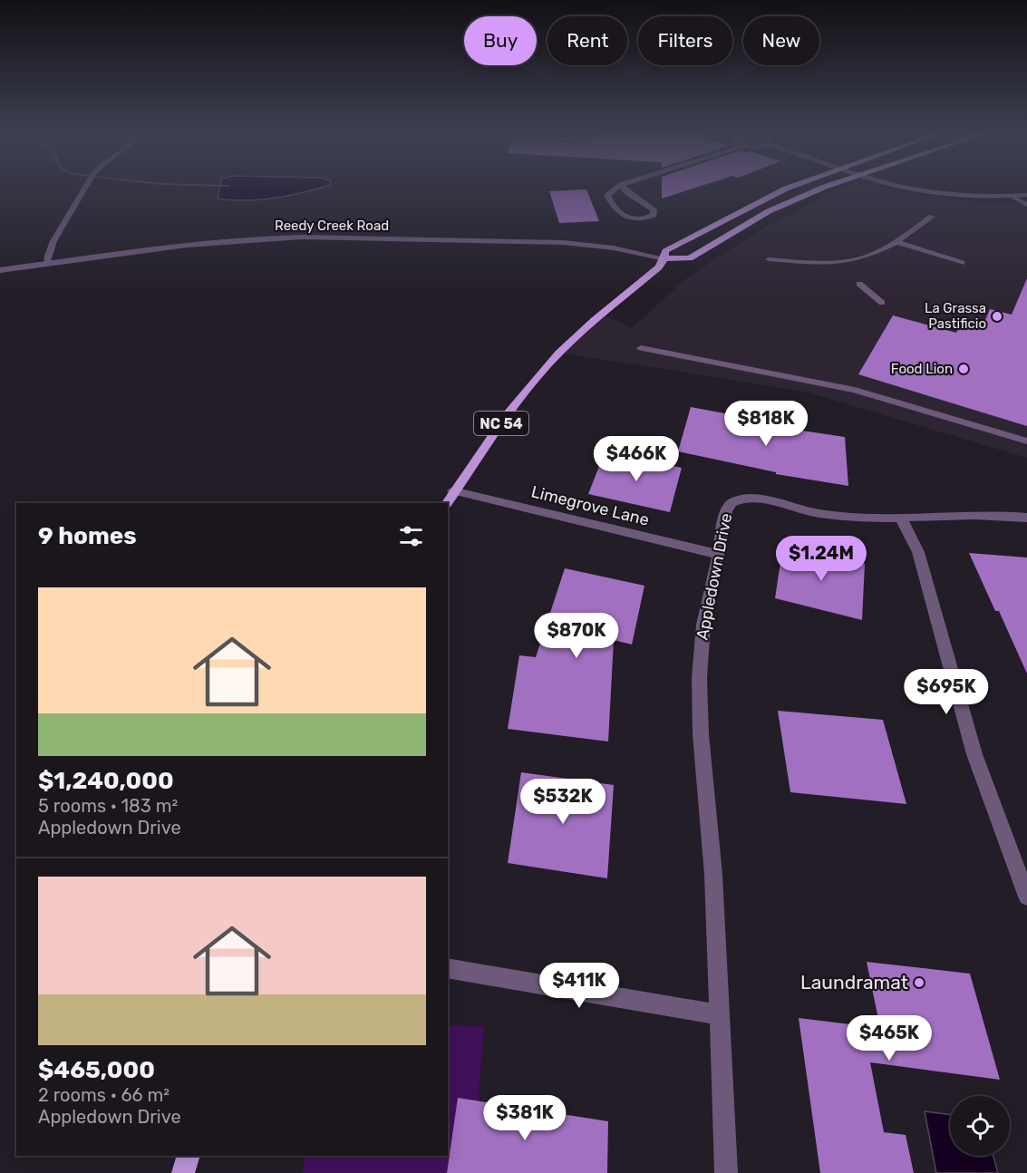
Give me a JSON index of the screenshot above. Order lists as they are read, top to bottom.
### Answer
{
  "streets": {
    "main road": ["NC 54"],
    "street": ["Reedy Creek Road", "Limegrove Lane", "Appledown Drive"]
  },
  "crossings": [
    ["Reedy Creek Road", "NC 54"],
    ["NC 54", "Limegrove Lane"],
    ["Limegrove Lane", "Appledown Drive"]
  ],
  "places": ["La Grassa Pastificio", "Food Lion", "Laundramat"],
  "page": {
    "chip": [
      "Buy",
      "Rent",
      "Filters",
      "New"
    ],
    "price": [
      "$818K",
      "$466K",
      "$1.24M",
      "$870K",
      "$695K",
      "$532K",
      "$411K",
      "$465K",
      "$381K"
    ],
    "heading": "9 homes",
    "list": [
      {
        "name": "$1,240,000",
        "note": "5 rooms · 183 m² · Appledown Drive"
      },
      {
        "name": "$465,000",
        "note": "2 rooms · 66 m² · Appledown Drive"
      }
    ]
  }
}
